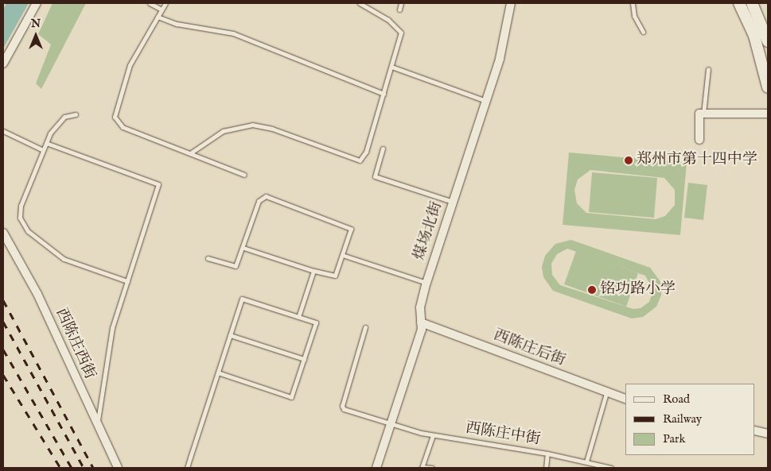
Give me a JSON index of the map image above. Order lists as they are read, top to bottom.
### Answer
{
  "streets": {
    "street": ["煤场北街", "西陈庄西街", "西陈庄后街"],
    "lane": ["西陈庄中街"]
  },
  "crossings": [
    ["煤场北街", "西陈庄后街"],
    ["煤场北街", "西陈庄中街"]
  ],
  "places": ["郑州市第十四中学", "铭功路小学"],
  "legend": ["Road", "Railway", "Park"],
  "north": "top"
}
